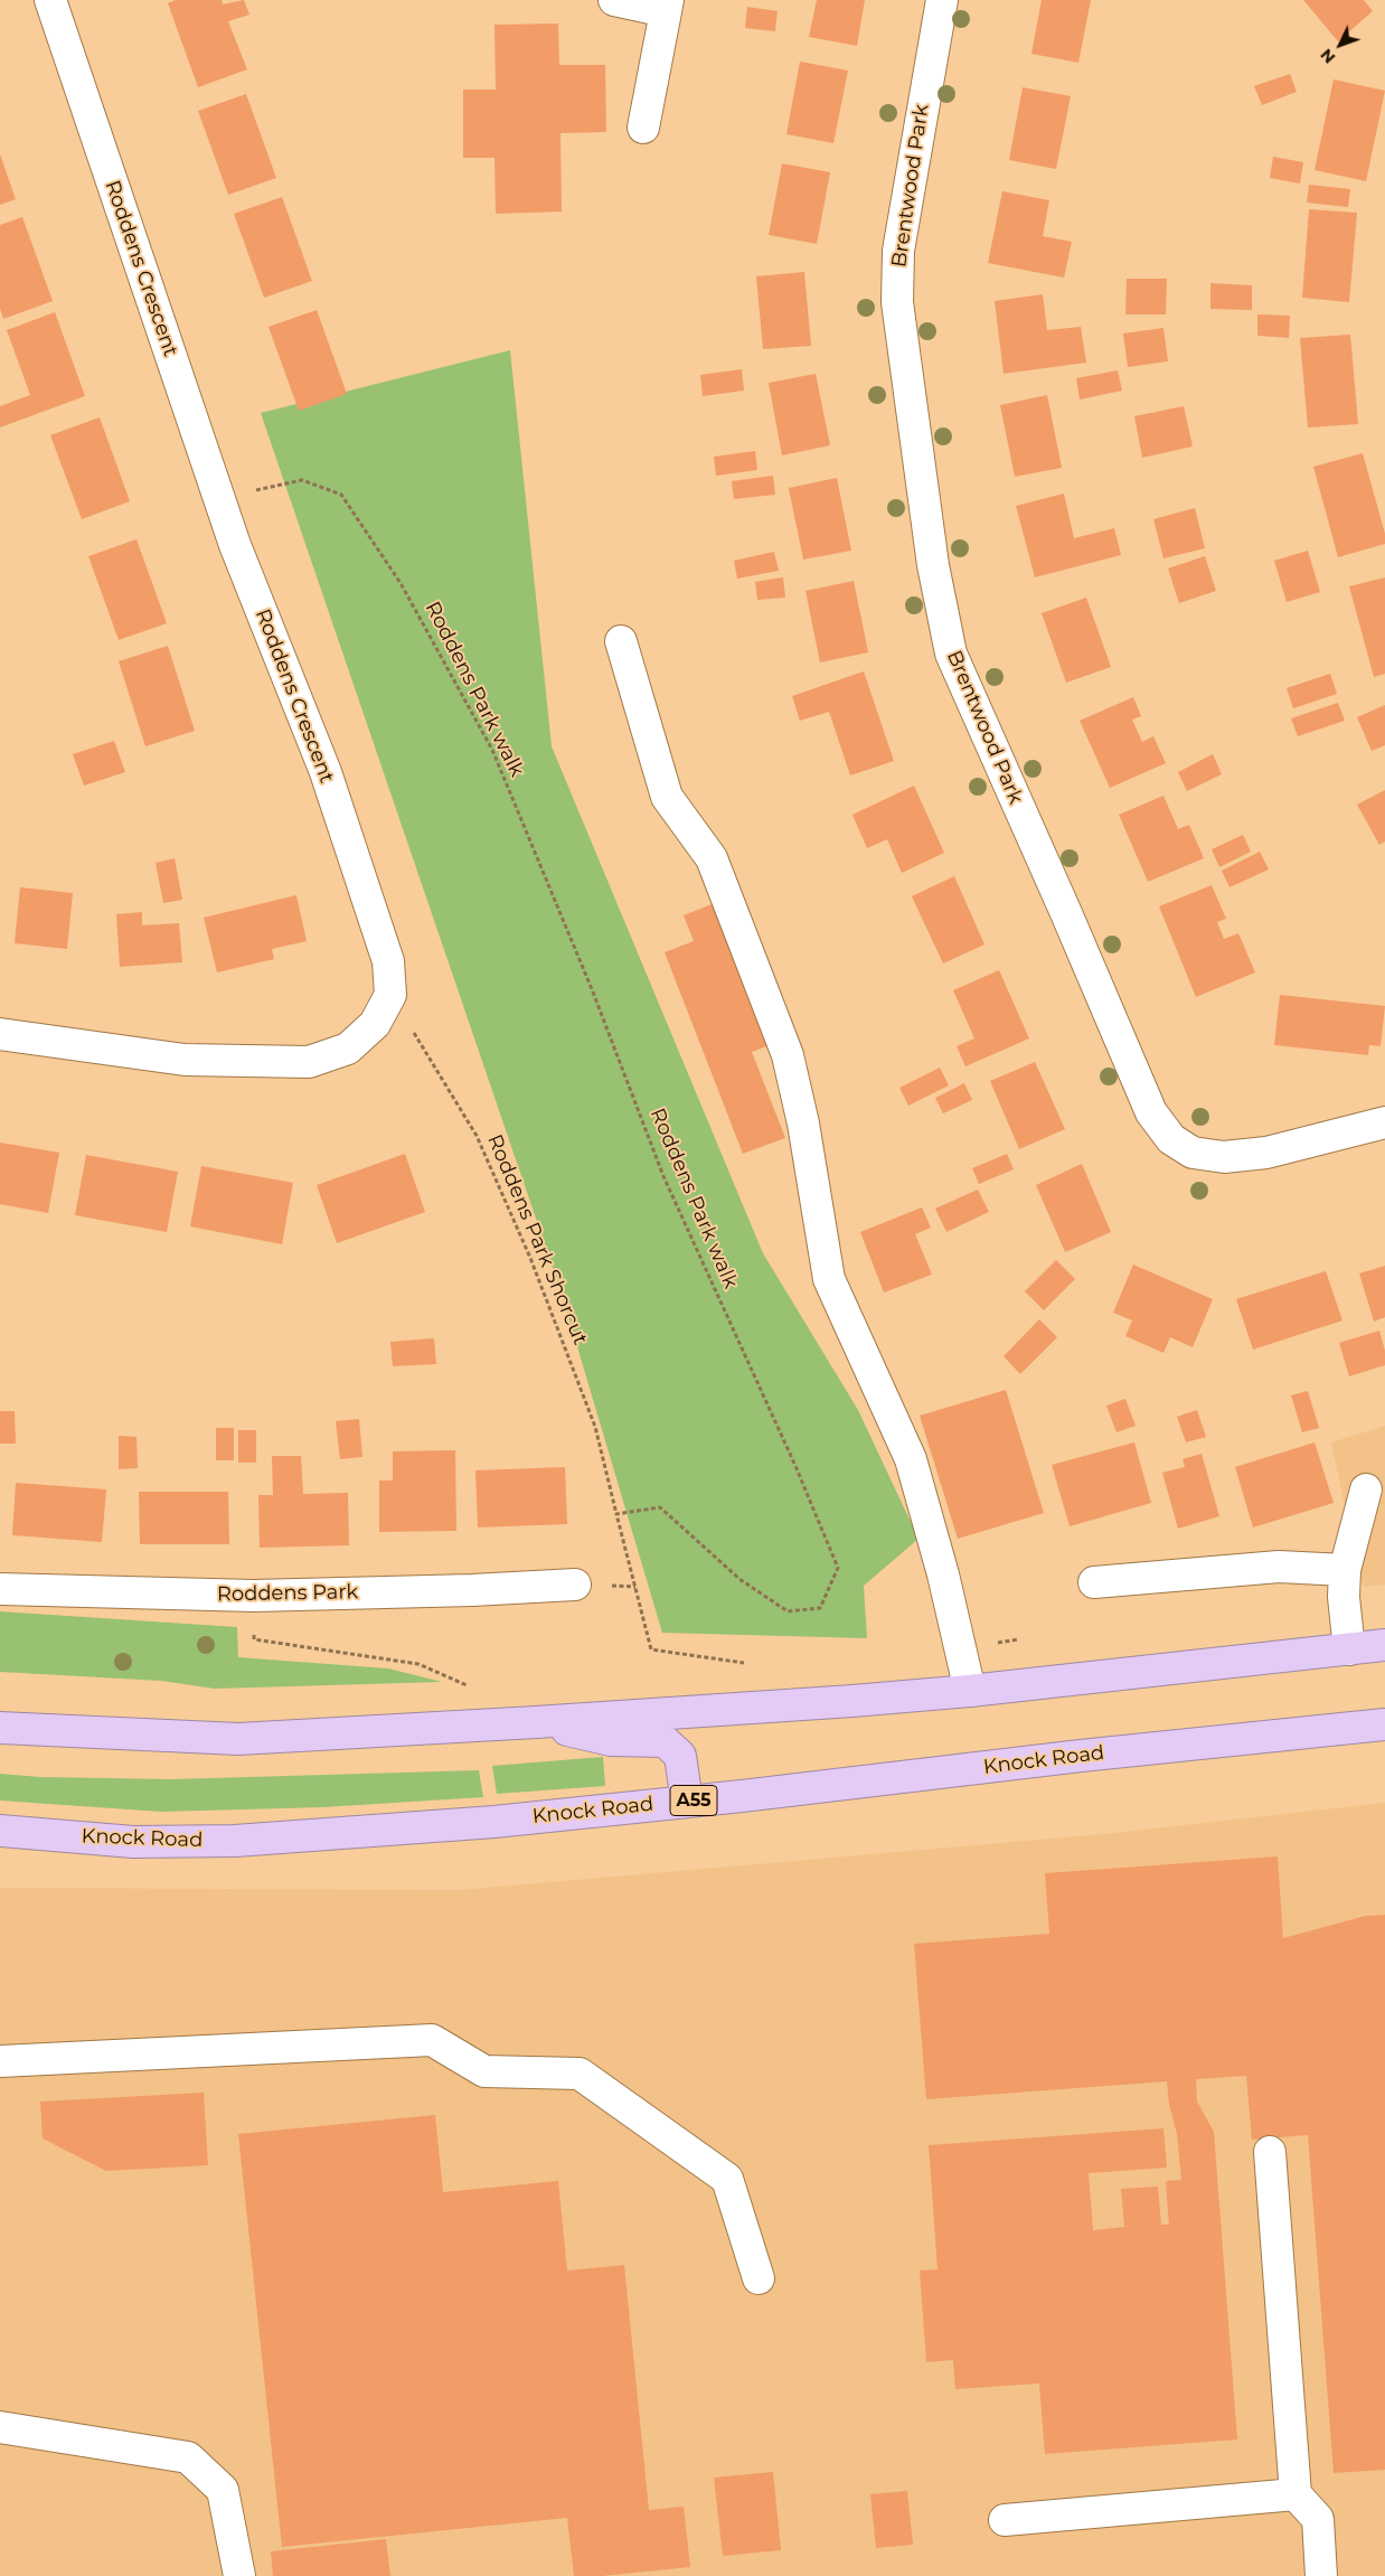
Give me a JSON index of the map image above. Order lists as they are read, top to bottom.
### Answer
{
  "streets": {
    "highway": ["Knock Road", "A55"],
    "street": ["Brentwood Park", "Roddens Crescent", "Roddens Park"],
    "path": ["Roddens Park walk", "Roddens Park Shorcut"]
  },
  "crossings": [
    ["Roddens Crescent", "Roddens Park walk"],
    ["Roddens Crescent", "Roddens Park Shorcut"],
    ["Roddens Park walk", "Roddens Park Shorcut"]
  ],
  "north": "bottom left"
}
